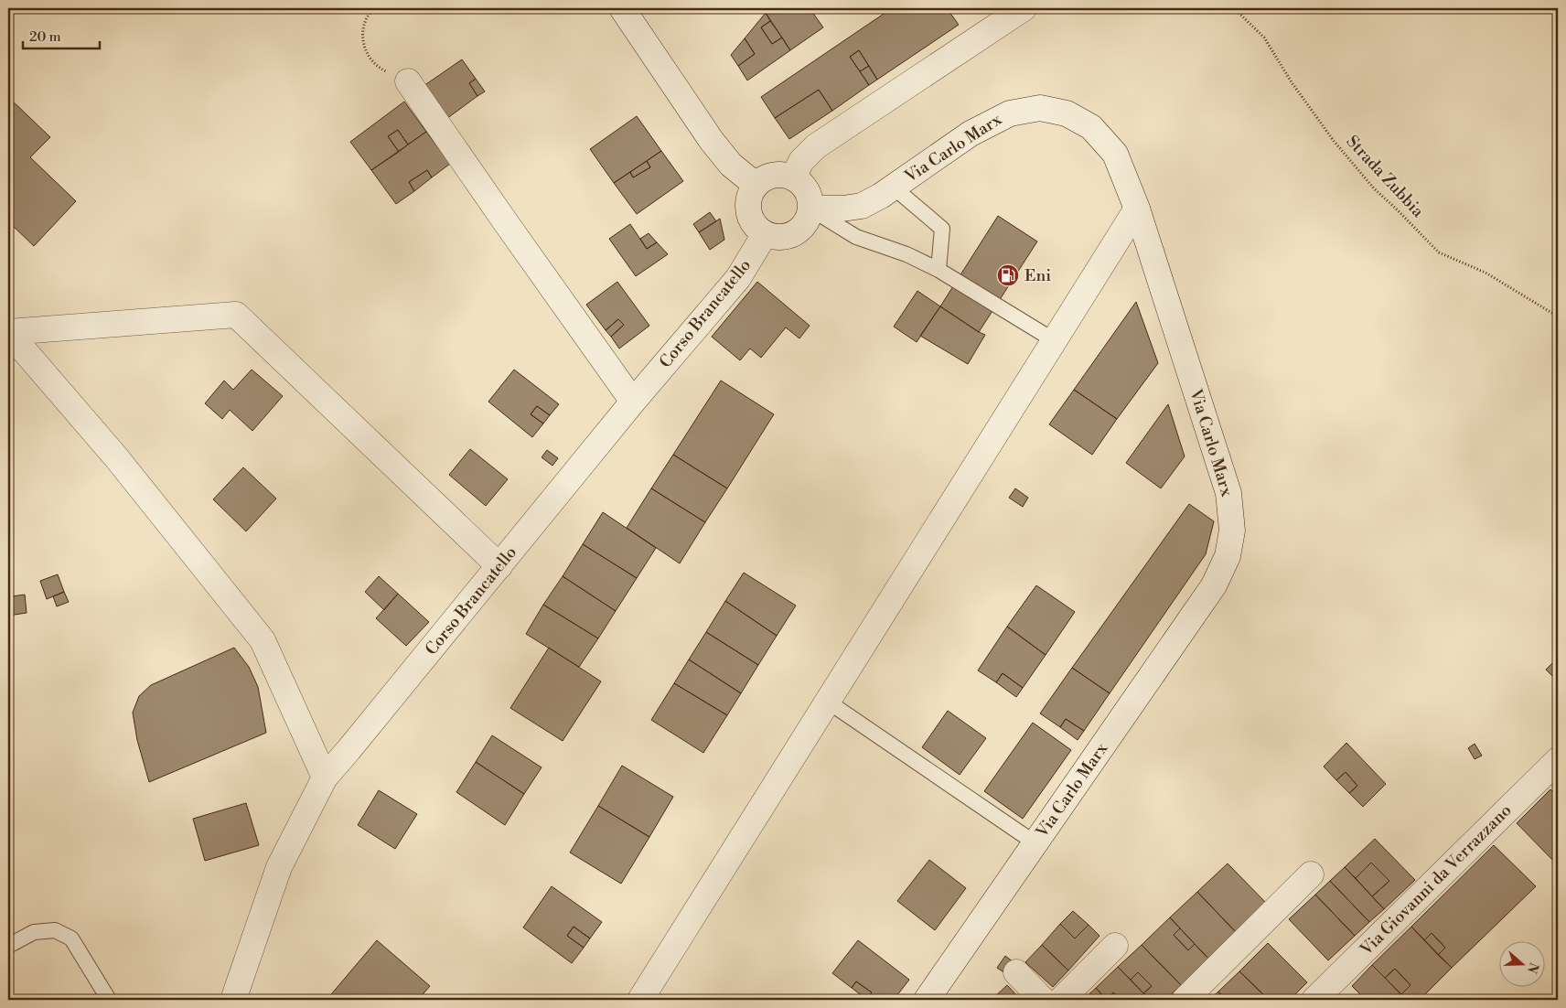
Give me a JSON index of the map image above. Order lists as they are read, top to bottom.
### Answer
{
  "streets": {
    "street": ["Via Carlo Marx", "Corso Brancatello", "Via Giovanni da Verrazzano"],
    "path": ["Strada Zubbia"]
  },
  "crossings": [
    ["Via Carlo Marx", "Corso Brancatello"]
  ],
  "places": {
    "fuel station": ["Eni"]
  },
  "scale_bar": "20 m",
  "north": "right"
}
